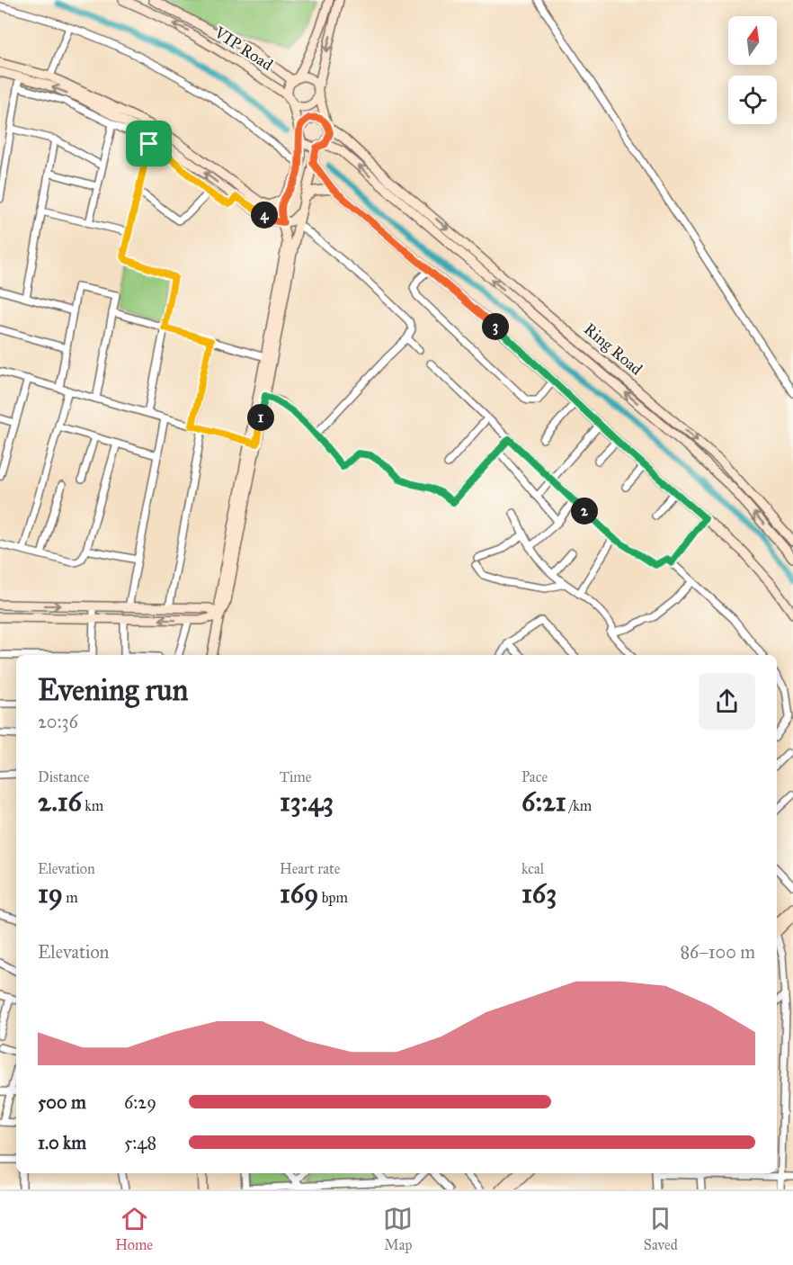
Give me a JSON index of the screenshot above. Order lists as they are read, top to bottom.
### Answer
{
  "streets": {
    "street": ["VIP Road", "Ring Road"]
  },
  "north": "top",
  "page": {
    "pins": [
      "4",
      "3",
      "1",
      "2"
    ],
    "heading": ["Evening run", "20:36"],
    "stats": [
      ["Distance", "2.16 km"],
      ["Time", "13:43"],
      ["Pace", "6:21 /km"],
      ["Elevation", "19 m"],
      ["Heart rate", "169 bpm"],
      ["kcal", "163"]
    ],
    "chart": ["Elevation", "86–100 m"],
    "list": [
      {
        "name": "500 m",
        "note": "6:29"
      },
      {
        "name": "1.0 km",
        "note": "5:48"
      }
    ],
    "tabs": ["Home", "Map", "Saved"]
  }
}
